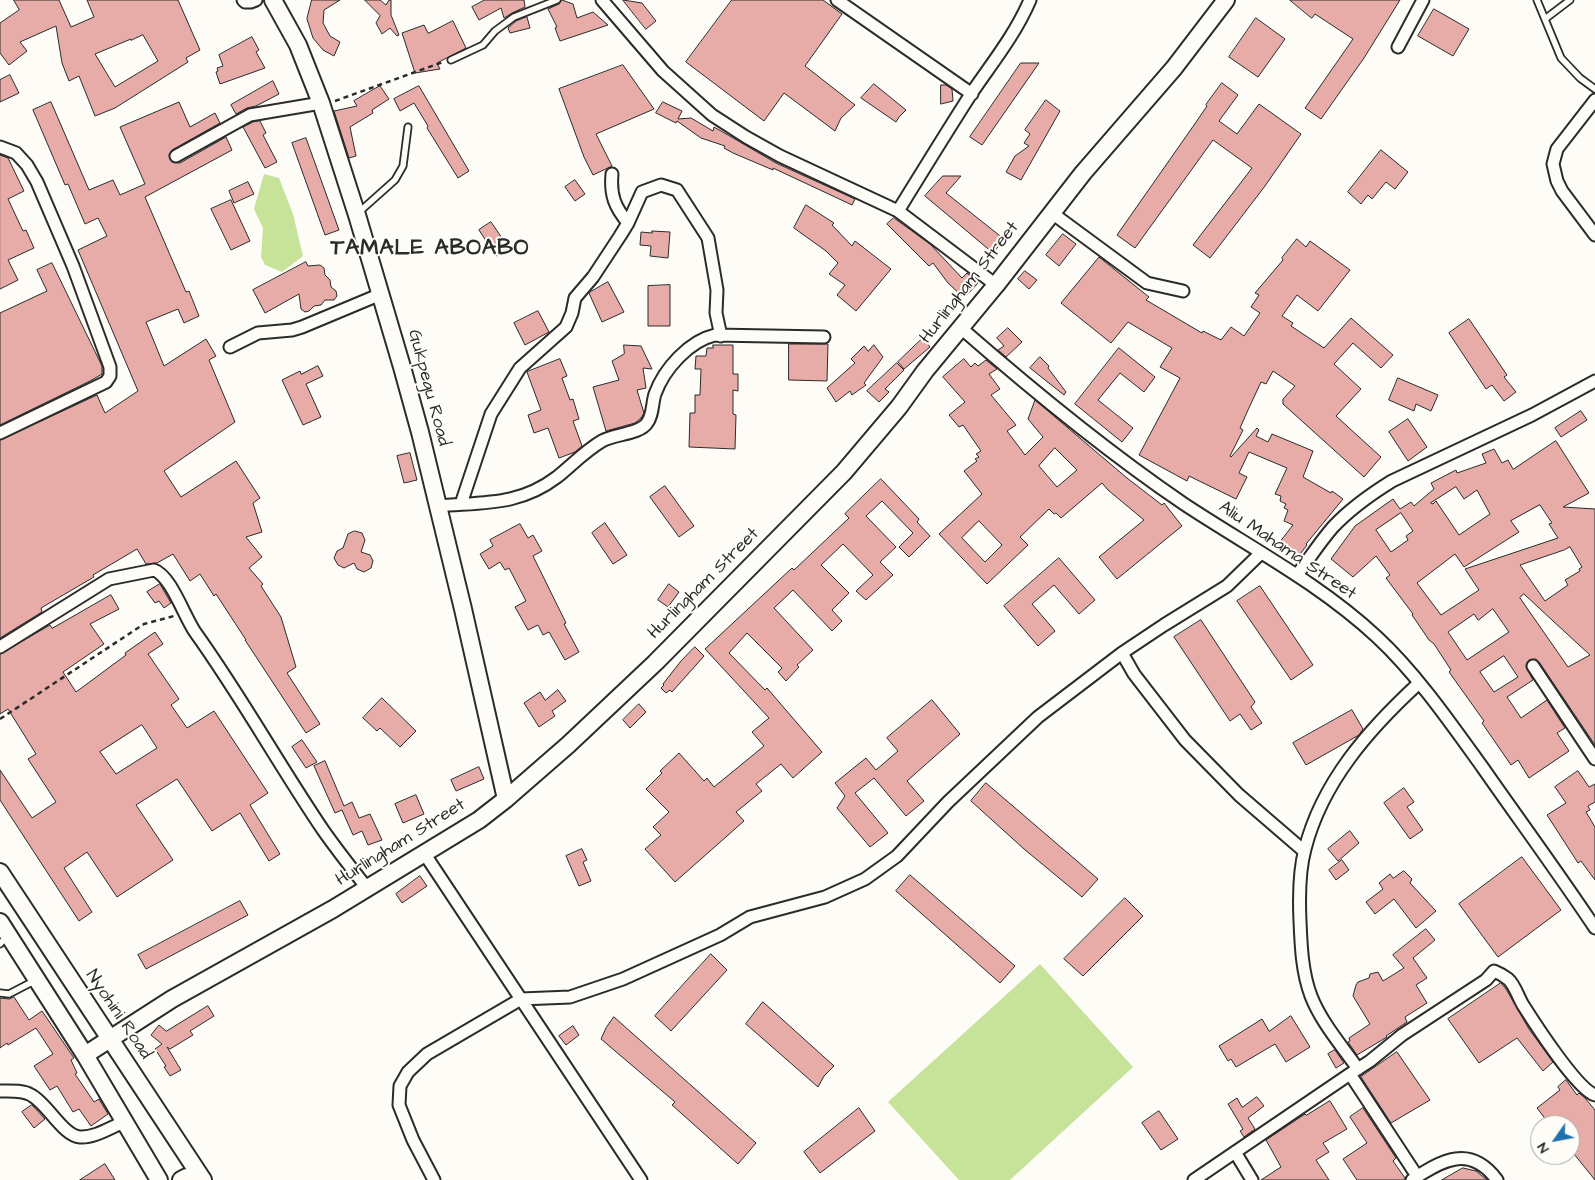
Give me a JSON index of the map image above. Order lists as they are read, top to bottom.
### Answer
{
  "streets": {
    "street": [
      "Hurlingham Street",
      "Gukpegu Road",
      "Aliu Mahama Street",
      "Nyohini Road"
    ]
  },
  "crossings": [
    ["Hurlingham Street", "Gukpegu Road"],
    ["Hurlingham Street", "Aliu Mahama Street"],
    ["Hurlingham Street", "Nyohini Road"]
  ],
  "districts": ["TAMALE ABOABO"],
  "north": "bottom left"
}
